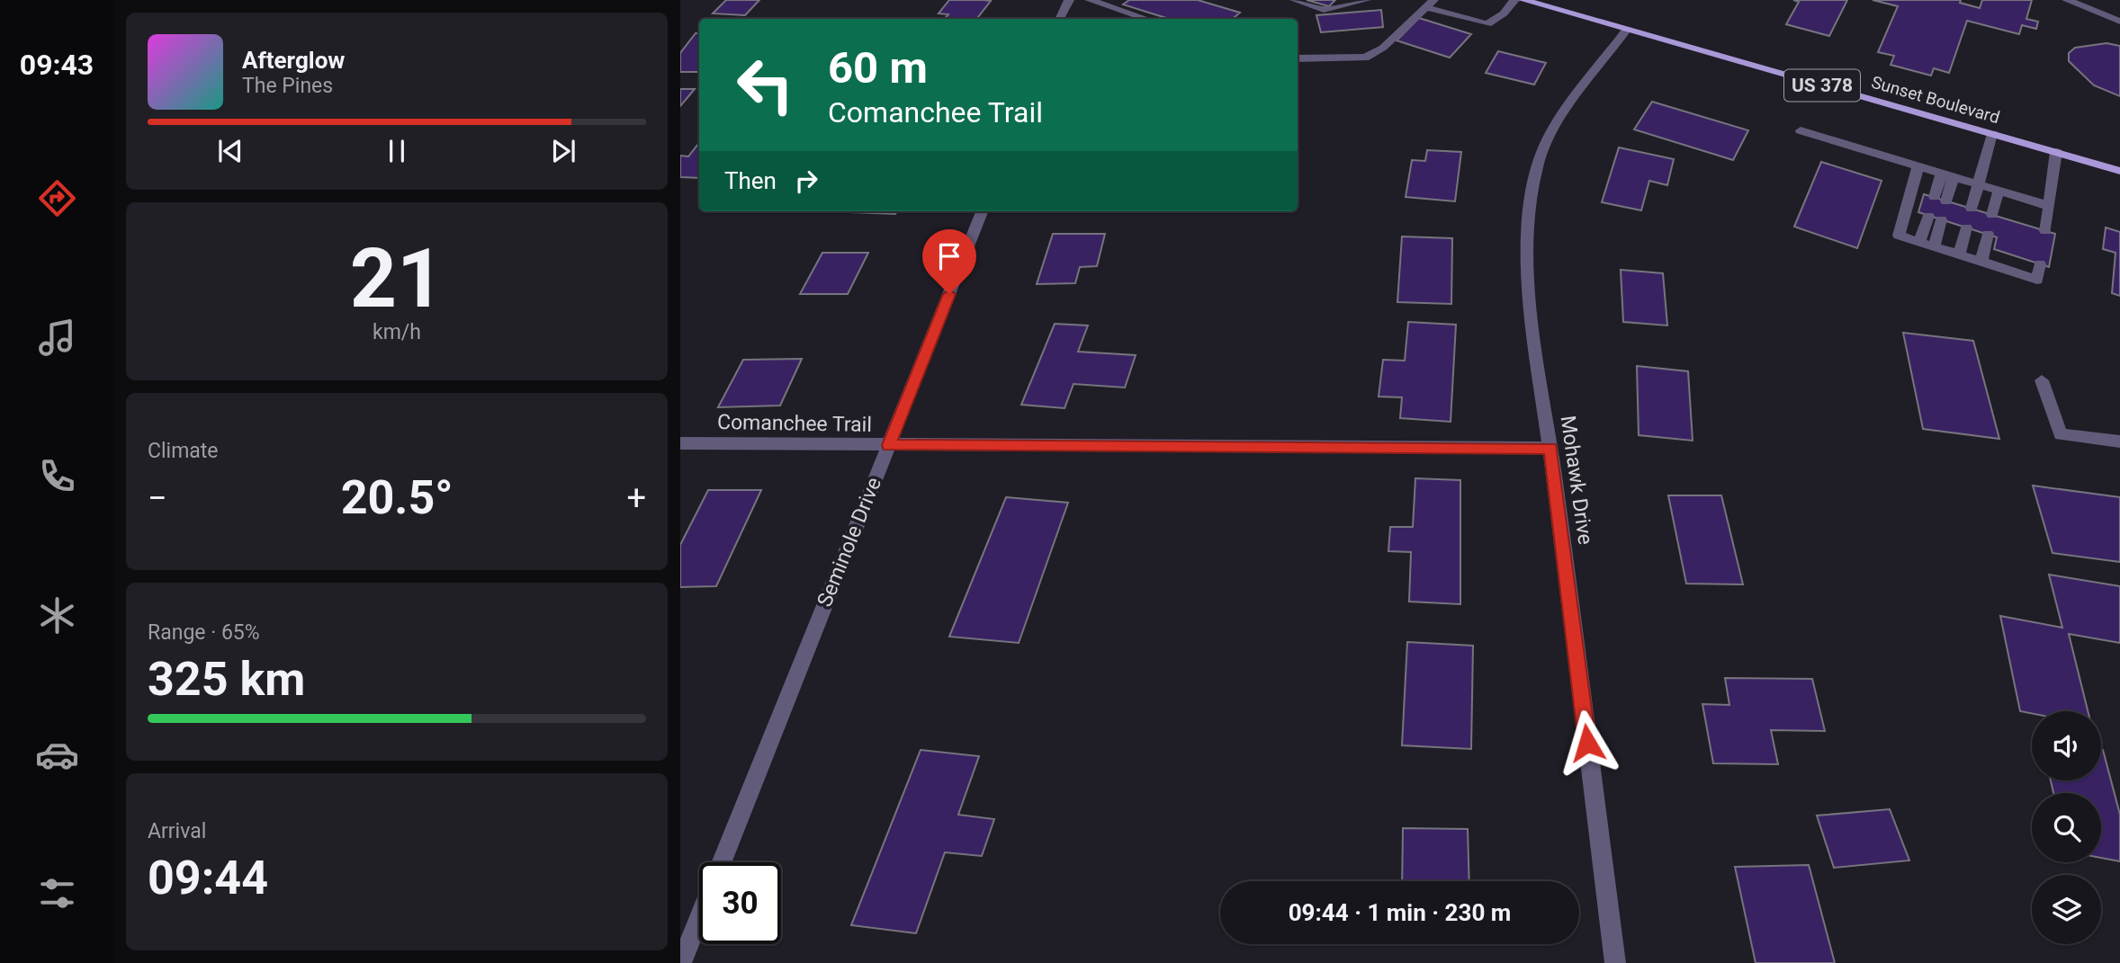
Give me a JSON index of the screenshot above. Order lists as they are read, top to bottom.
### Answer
{
  "streets": {
    "main road": ["US 378", "Sunset Boulevard"],
    "street": ["Comanchee Trail", "Mohawk Drive", "Seminole Drive"]
  },
  "crossings": [
    ["Sunset Boulevard", "Mohawk Drive"],
    ["Comanchee Trail", "Mohawk Drive"],
    ["Comanchee Trail", "Seminole Drive"]
  ],
  "page": {
    "tabs": "09:43",
    "turn": ["60 m", "Comanchee Trail"],
    "song": ["Afterglow", "The Pines"],
    "then": "Then",
    "tile": [
      ["21", "km/h"],
      "Climate",
      ["Range · 65%", "325 km"],
      ["Arrival", "09:44"]
    ],
    "heat": ["−", "20.5°", "+"],
    "limit": "30",
    "trip": "09:44 · 1 min · 230 m"
  }
}
